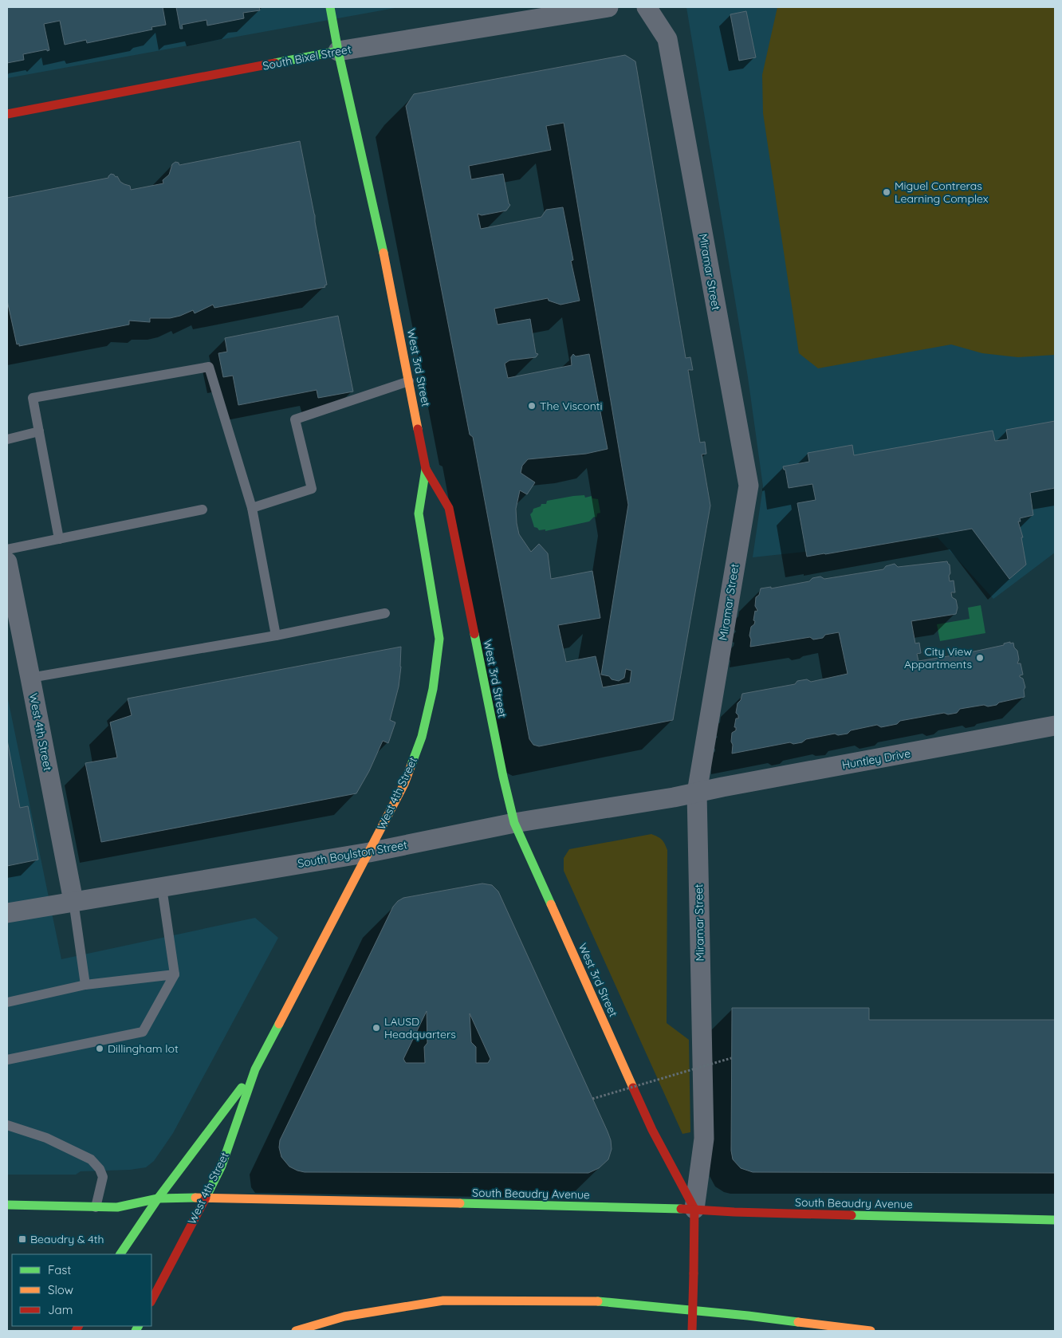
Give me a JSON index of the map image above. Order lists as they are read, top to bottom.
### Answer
{
  "streets": {
    "main road": [
      "South Bixel Street",
      "West 3rd Street",
      "West 4th Street",
      "South Beaudry Avenue"
    ],
    "street": ["Miramar Street", "Huntley Drive", "South Boylston Street"]
  },
  "crossings": [
    ["South Bixel Street", "West 3rd Street"],
    ["Miramar Street", "West 3rd Street"],
    ["Miramar Street", "Huntley Drive"],
    ["Miramar Street", "South Boylston Street"],
    ["Miramar Street", "South Beaudry Avenue"],
    ["West 3rd Street", "West 4th Street"],
    ["West 3rd Street", "South Boylston Street"],
    ["West 3rd Street", "South Beaudry Avenue"],
    ["West 4th Street", "South Boylston Street"],
    ["West 4th Street", "South Beaudry Avenue"],
    ["Huntley Drive", "South Boylston Street"]
  ],
  "places": {
    "other": [
      "Miguel Contreras Learning Complex",
      "The Visconti",
      "City View Appartments",
      "LAUSD Headquarters",
      "Dillingham lot"
    ],
    "transit": ["Beaudry & 4th"]
  },
  "legend": ["Fast", "Slow", "Jam"]
}
